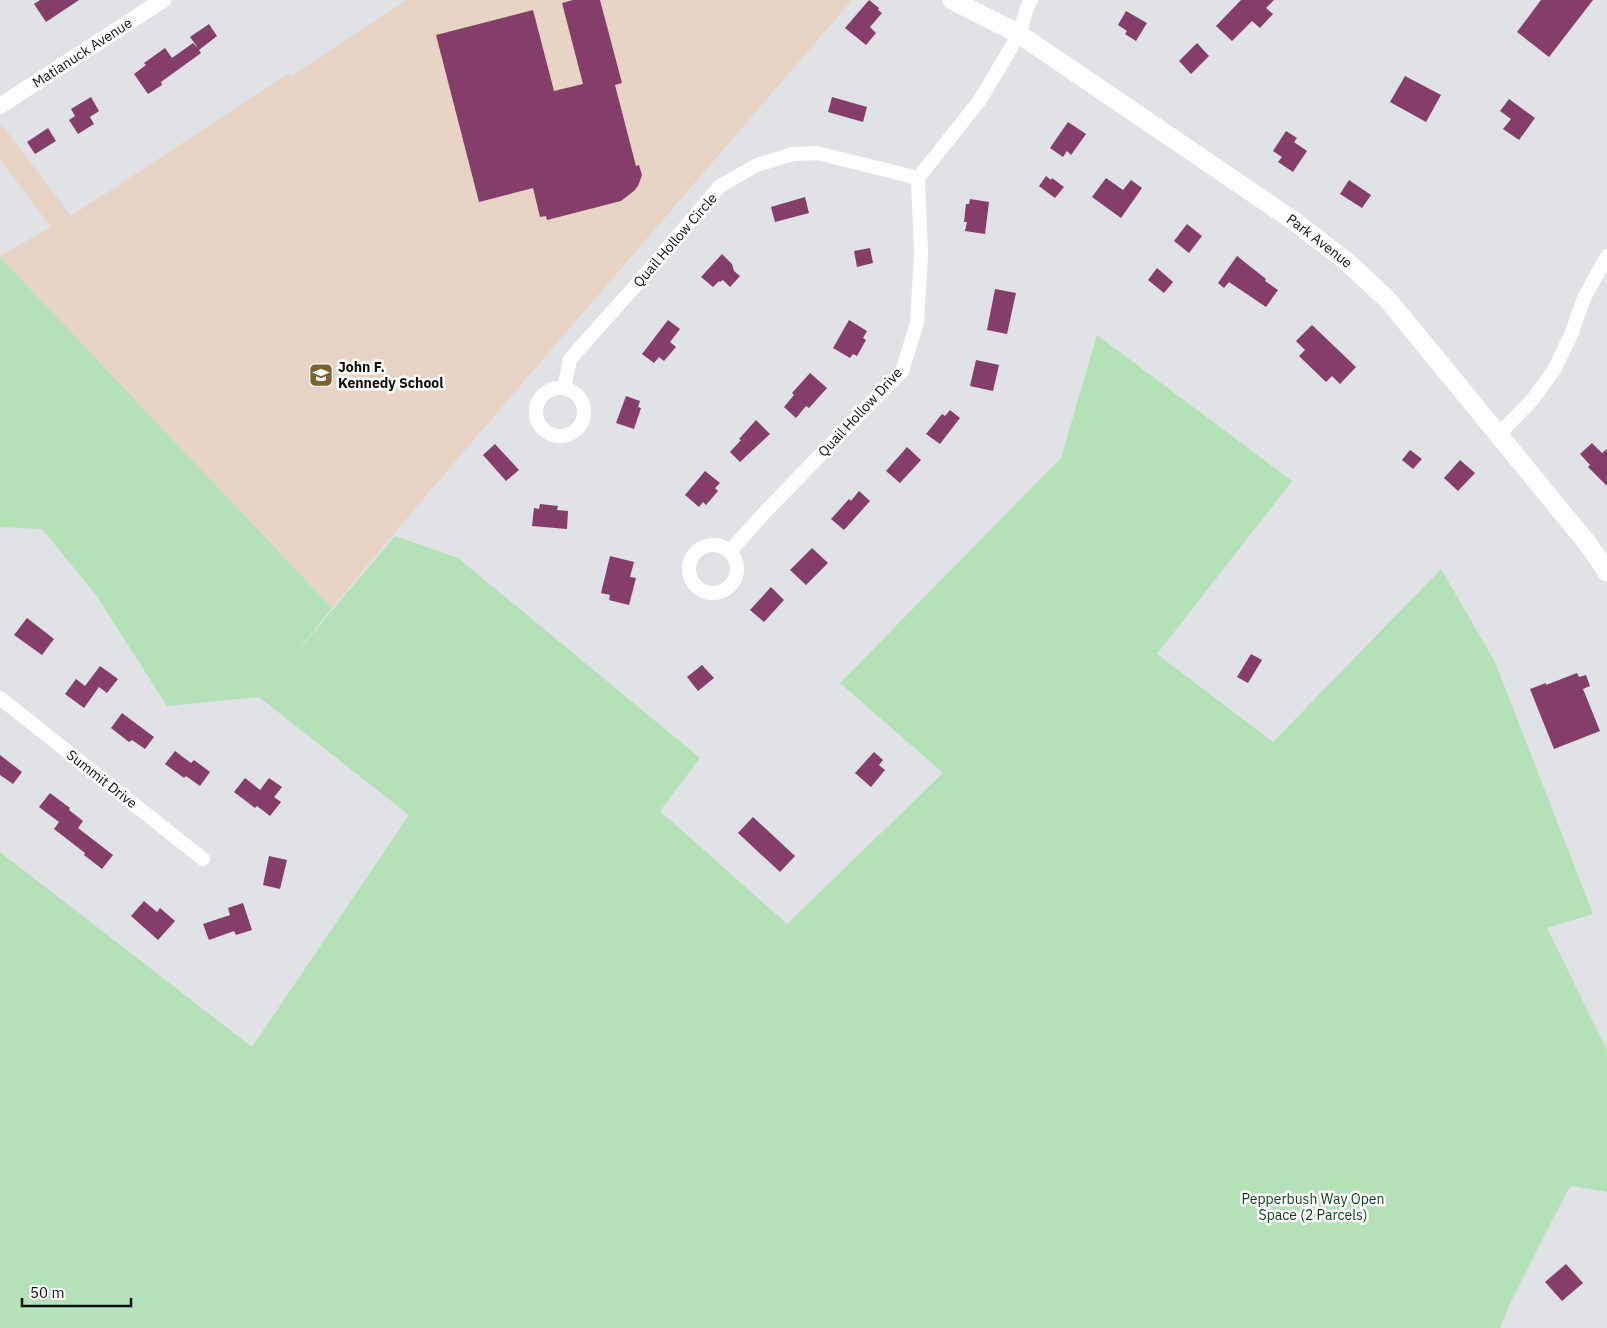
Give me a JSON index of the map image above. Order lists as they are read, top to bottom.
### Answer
{
  "streets": {
    "main road": ["Park Avenue"],
    "street": [
      "Matianuck Avenue",
      "Quail Hollow Circle",
      "Quail Hollow Drive",
      "Summit Drive"
    ]
  },
  "crossings": [
    ["Quail Hollow Circle", "Quail Hollow Drive"]
  ],
  "parks": ["Pepperbush Way Open Space (2 Parcels)"],
  "places": {
    "school or university": ["John F. Kennedy School"]
  },
  "scale_bar": "50 m"
}
